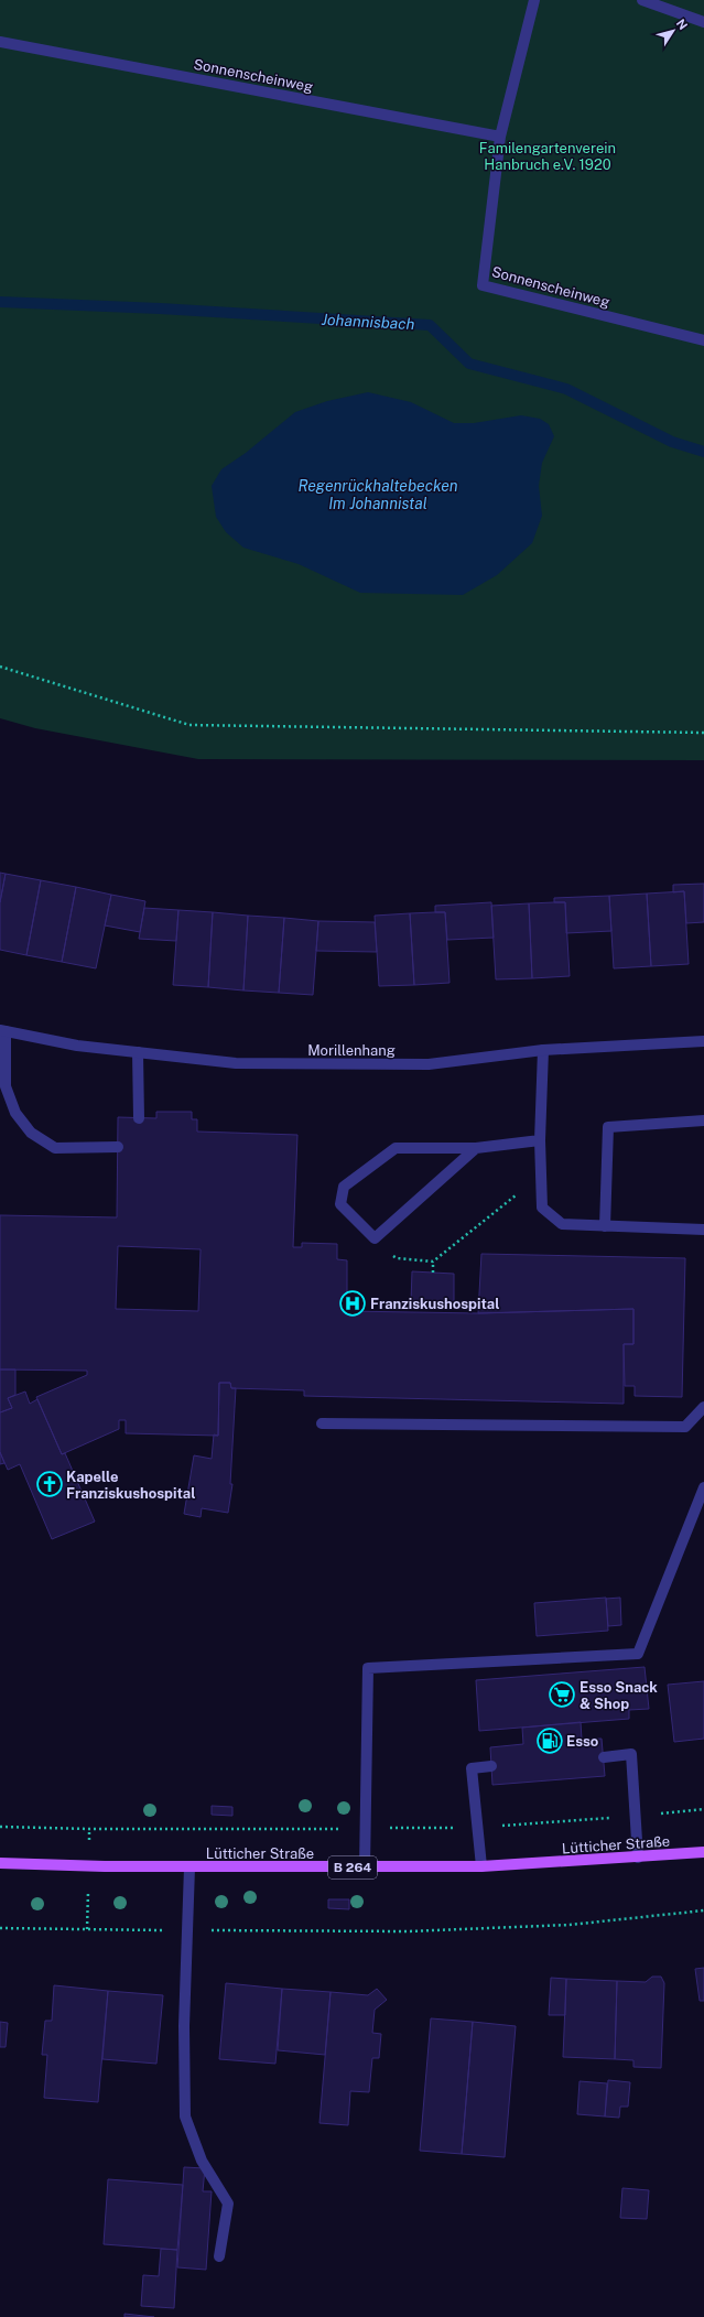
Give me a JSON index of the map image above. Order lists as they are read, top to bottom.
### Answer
{
  "streets": {
    "main road": ["Lütticher Straße", "B 264"],
    "street": ["Sonnenscheinweg", "Morillenhang"]
  },
  "water": ["Johannisbach", "Regenrückhaltebecken Im Johannistal"],
  "parks": ["Familengartenverein Hanbruch e.V. 1920"],
  "places": {
    "hospital": ["Franziskushospital"],
    "church": ["Kapelle Franziskushospital"],
    "supermarket": ["Esso Snack & Shop"],
    "fuel station": ["Esso"]
  },
  "north": "top right"
}
